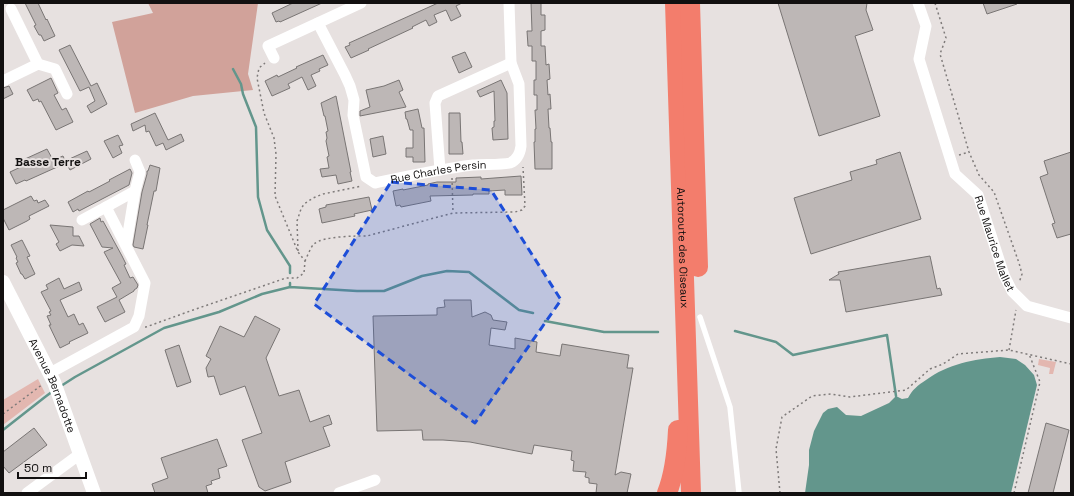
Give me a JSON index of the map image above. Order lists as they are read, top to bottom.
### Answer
{
  "streets": {
    "highway": ["Autoroute des Oiseaux"],
    "street": ["Rue Charles Persin", "Rue Maurice Mallet", "Avenue Bernadotte"]
  },
  "districts": ["Basse Terre"],
  "scale_bar": "50 m"
}
